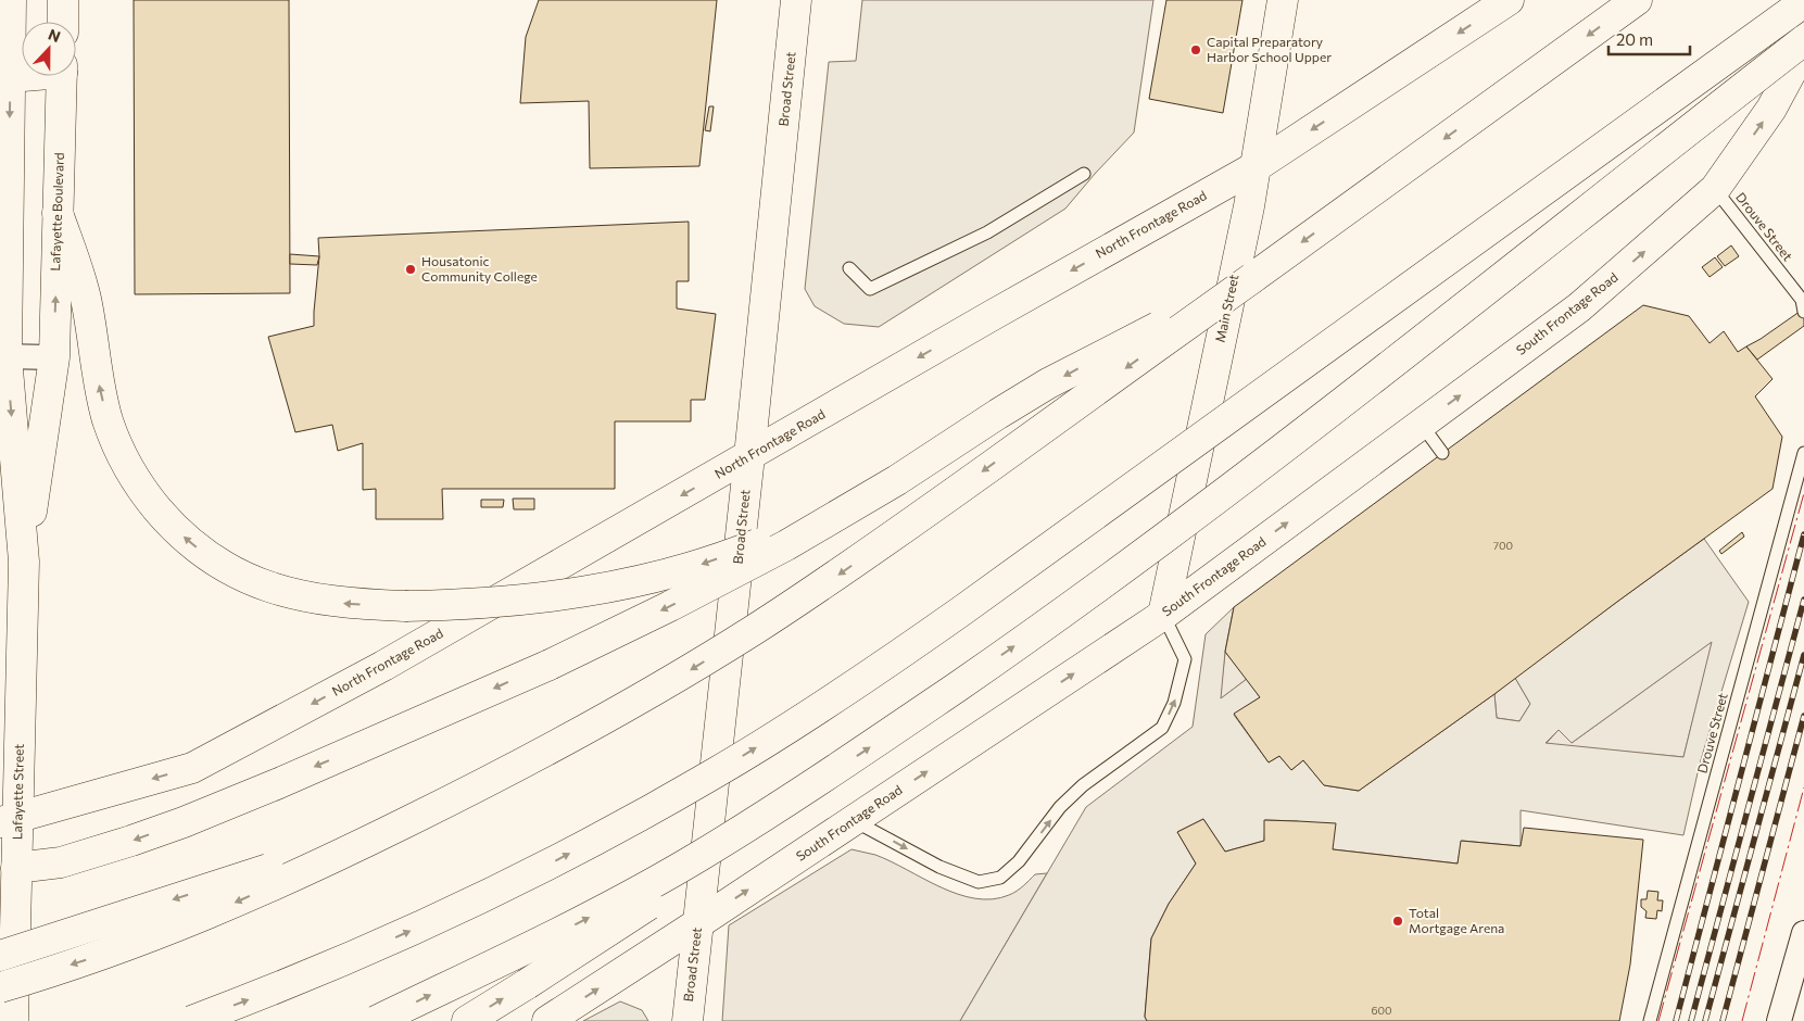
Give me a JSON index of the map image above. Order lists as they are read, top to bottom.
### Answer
{
  "streets": {
    "main road": [
      "Broad Street",
      "Lafayette Boulevard",
      "North Frontage Road",
      "Main Street",
      "South Frontage Road",
      "Lafayette Street"
    ],
    "lane": ["Drouve Street"]
  },
  "crossings": [
    ["Broad Street", "North Frontage Road"],
    ["Broad Street", "South Frontage Road"],
    ["Lafayette Boulevard", "Lafayette Street"],
    ["North Frontage Road", "Main Street"],
    ["North Frontage Road", "Lafayette Street"],
    ["Drouve Street", "South Frontage Road"],
    ["Main Street", "South Frontage Road"]
  ],
  "places": ["Capital Preparatory Harbor School Upper", "Housatonic Community College", "Total Mortgage Arena"],
  "house_numbers": ["700", "600"],
  "scale_bar": "20 m",
  "north": "top"
}
